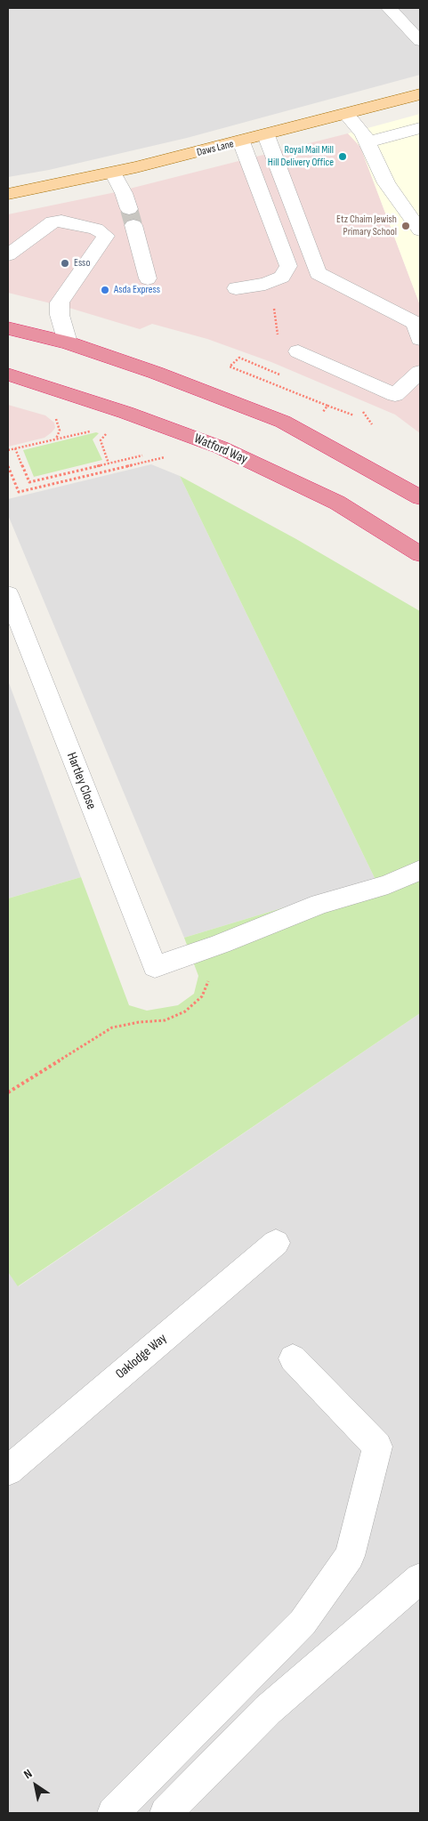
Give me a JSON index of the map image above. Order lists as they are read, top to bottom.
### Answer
{
  "streets": {
    "highway": ["Watford Way"],
    "main road": ["Daws Lane"],
    "street": ["Hartley Close", "Oaklodge Way"]
  },
  "places": [
    "Royal Mail Mill Hill Delivery Office",
    "Etz Chaim Jewish Primary School",
    "Esso",
    "Asda Express"
  ],
  "north": "top left"
}
